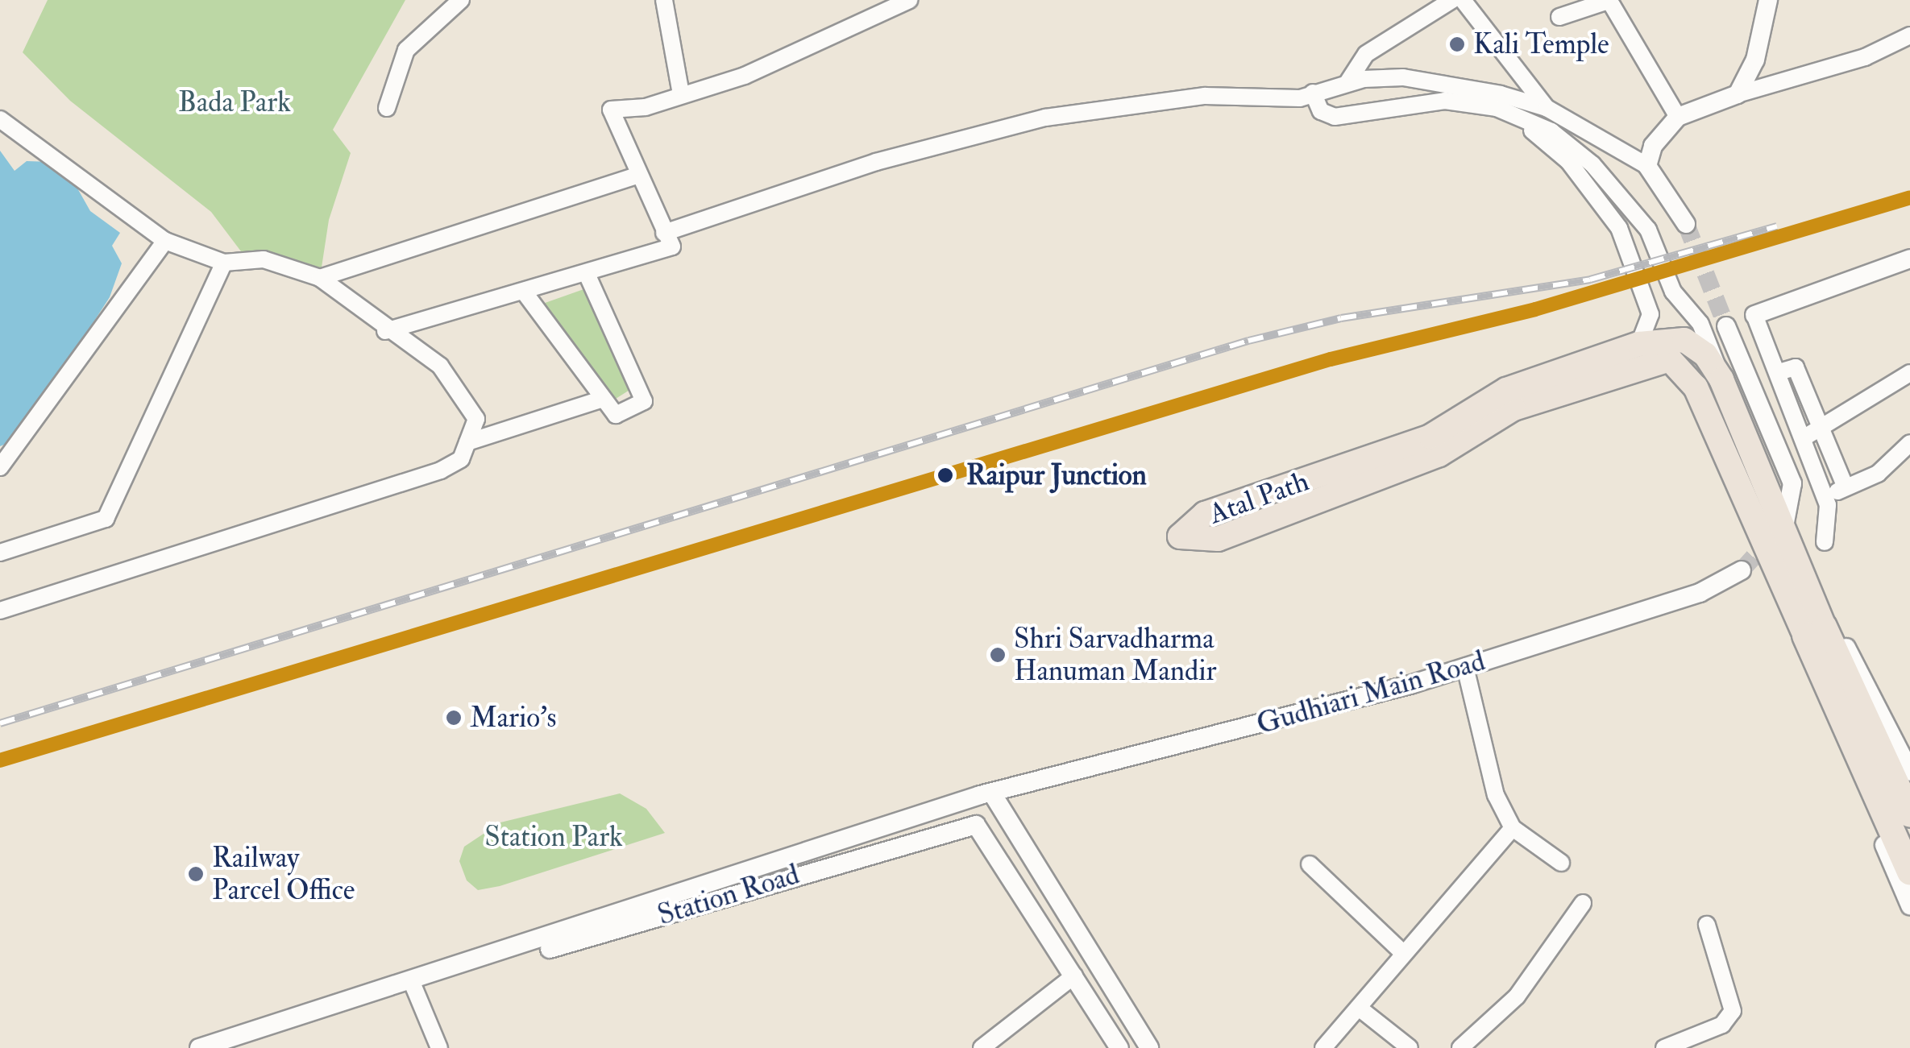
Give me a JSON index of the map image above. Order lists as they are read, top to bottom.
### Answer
{
  "streets": {
    "main road": ["Atal Path"],
    "street": ["Gudhiari Main Road", "Station Road"]
  },
  "crossings": [
    ["Gudhiari Main Road", "Station Road"]
  ],
  "parks": ["Bada Park", "Station Park"],
  "places": [
    "Kali Temple",
    "Raipur Junction",
    "Shri Sarvadharma Hanuman Mandir",
    "Mario's",
    "Railway Parcel Office"
  ]
}
